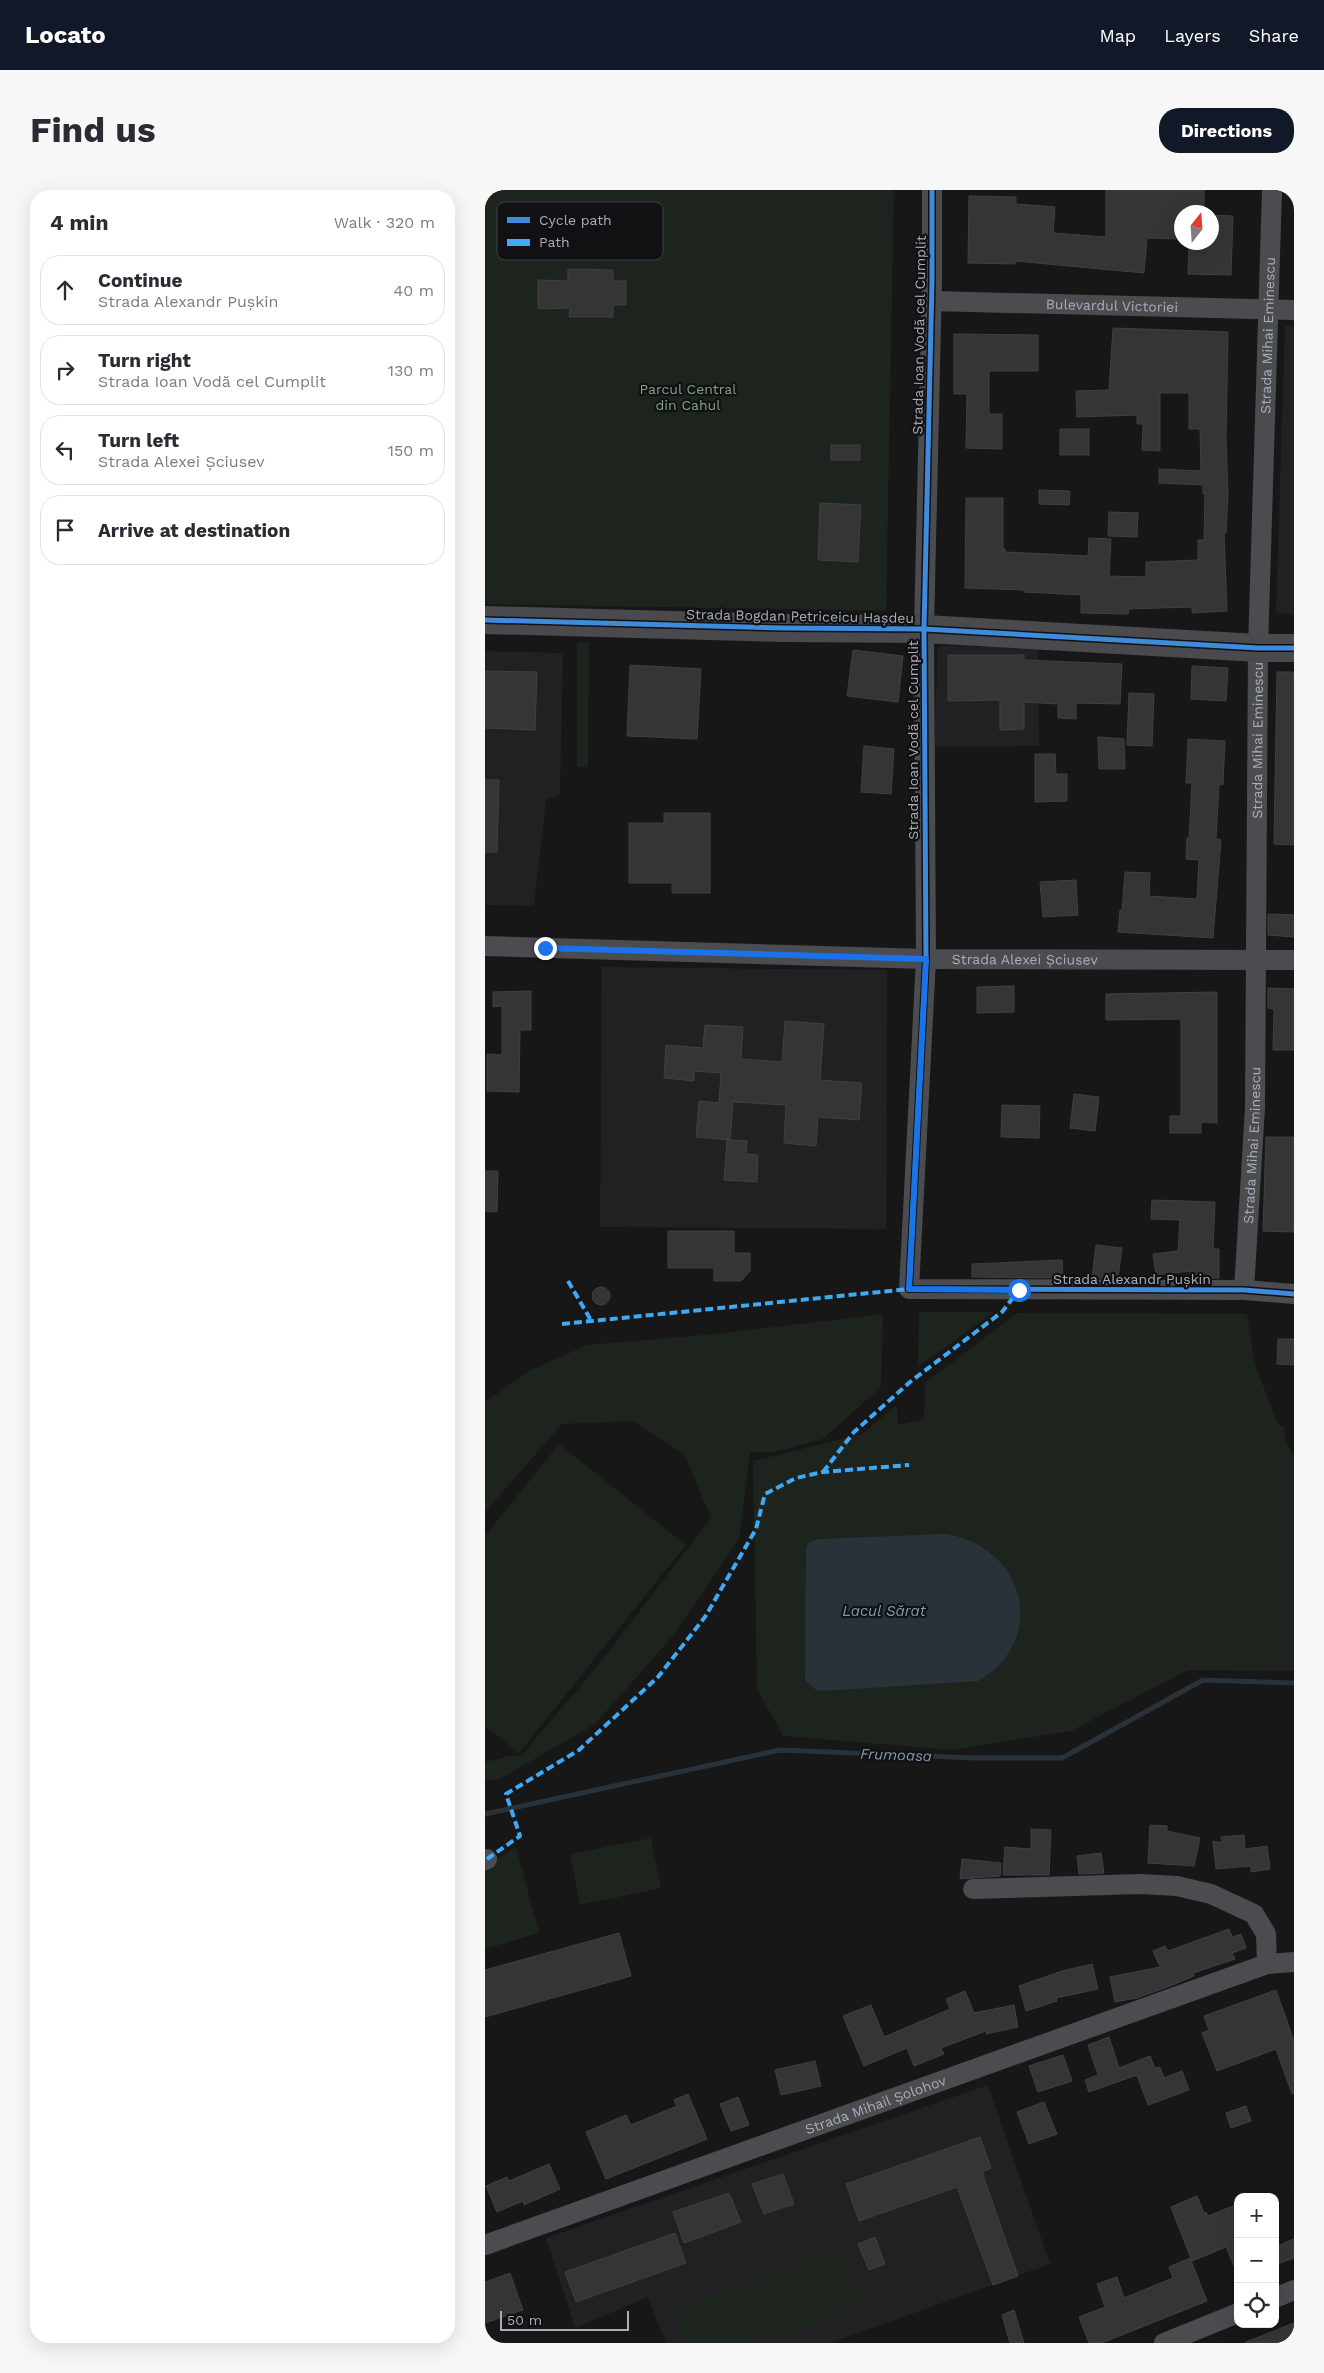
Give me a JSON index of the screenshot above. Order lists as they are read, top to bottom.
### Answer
{
  "streets": {
    "main road": ["Strada Bogdan Petriceicu Hașdeu"],
    "street": [
      "Bulevardul Victoriei",
      "Strada Ioan Vodă cel Cumplit",
      "Strada Mihai Eminescu",
      "Strada Alexei Șciusev",
      "Strada Alexandr Pușkin",
      "Strada Mihail Șolohov"
    ]
  },
  "crossings": [
    ["Bulevardul Victoriei", "Strada Ioan Vodă cel Cumplit"],
    ["Bulevardul Victoriei", "Strada Mihai Eminescu"],
    ["Strada Ioan Vodă cel Cumplit", "Strada Bogdan Petriceicu Hașdeu"],
    ["Strada Ioan Vodă cel Cumplit", "Strada Alexei Șciusev"],
    ["Strada Ioan Vodă cel Cumplit", "Strada Alexandr Pușkin"],
    ["Strada Mihai Eminescu", "Strada Bogdan Petriceicu Hașdeu"],
    ["Strada Mihai Eminescu", "Strada Alexei Șciusev"],
    ["Strada Mihai Eminescu", "Strada Alexandr Pușkin"]
  ],
  "water": ["Lacul Sărat", "Frumoasa"],
  "parks": ["Parcul Central din Cahul"],
  "legend": ["Cycle path", "Path"],
  "scale_bar": "50 m",
  "north": "top",
  "page": {
    "header": "Locato",
    "nav": ["Map", "Layers", "Share"],
    "buttons": "Directions",
    "title": "Find us",
    "heading": ["4 min", "Walk · 320 m"],
    "list": [
      ["Continue", "Strada Alexandr Pușkin", "40 m"],
      ["Turn right", "Strada Ioan Vodă cel Cumplit", "130 m"],
      ["Turn left", "Strada Alexei Șciusev", "150 m"],
      "Arrive at destination"
    ],
    "map_buttons": ["+", "−"],
    "scale": "50 m"
  }
}
